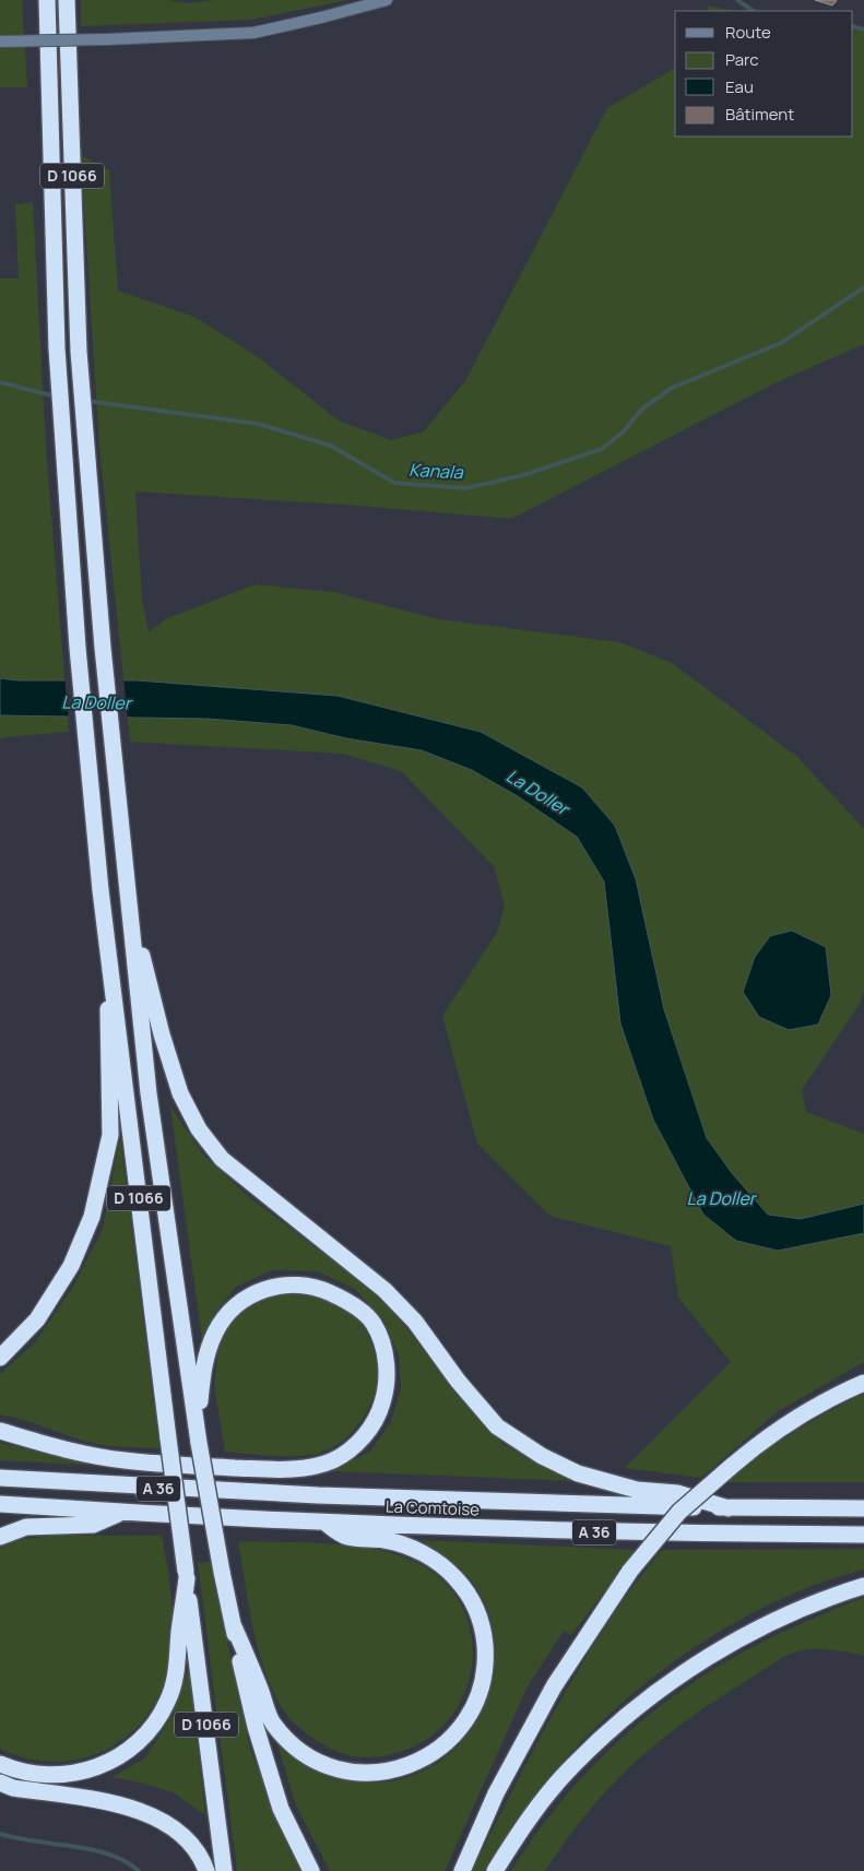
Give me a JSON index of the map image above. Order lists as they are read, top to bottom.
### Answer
{
  "streets": {
    "highway": ["D 1066", "A 36", "La Comtoise"]
  },
  "water": ["Kanala", "La Doller"],
  "legend": [
    "Route",
    "Parc",
    "Eau",
    "Bâtiment"
  ]
}
